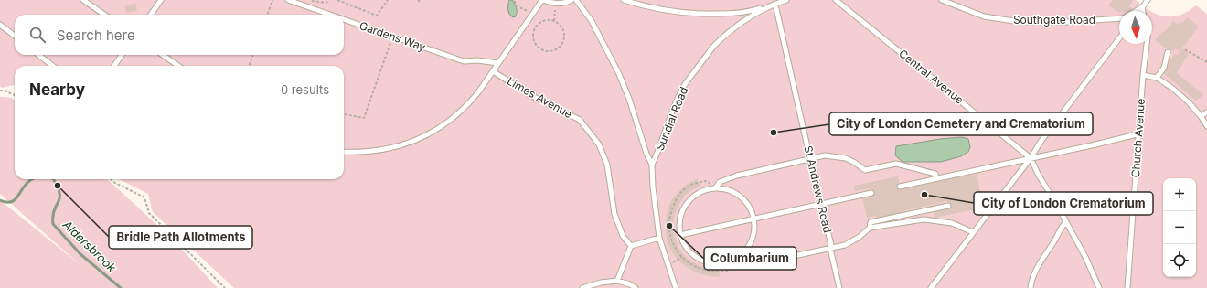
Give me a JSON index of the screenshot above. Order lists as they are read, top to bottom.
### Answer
{
  "streets": {
    "lane": [
      "Southgate Road",
      "Gardens Way",
      "Central Avenue",
      "Limes Avenue",
      "Sundial Road",
      "Church Avenue",
      "St Andrews Road"
    ]
  },
  "crossings": [
    ["Sundial Road", "St Andrews Road"]
  ],
  "water": ["Aldersbrook"],
  "places": [
    "City of London Cemetery and Crematorium",
    "Bridle Path Allotments",
    "City of London Crematorium",
    "Columbarium"
  ],
  "north": "bottom",
  "page": {
    "search": "Search here",
    "heading": ["Nearby", "0 results"],
    "map_buttons": ["+", "−"]
  }
}
